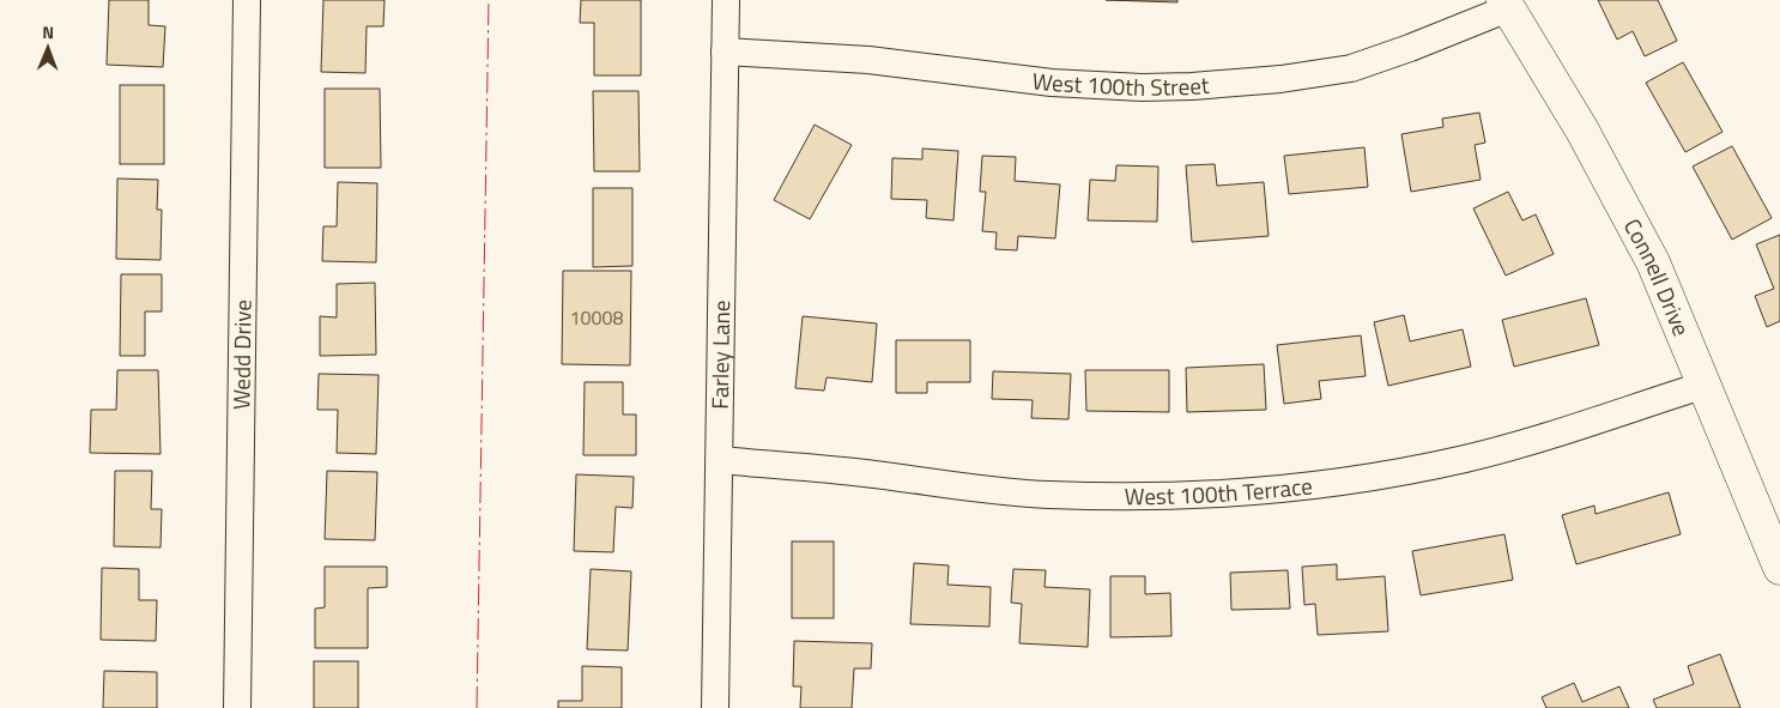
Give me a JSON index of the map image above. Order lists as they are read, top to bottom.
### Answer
{
  "streets": {
    "street": [
      "West 100th Street",
      "Connell Drive",
      "Wedd Drive",
      "Farley Lane",
      "West 100th Terrace"
    ]
  },
  "crossings": [
    ["West 100th Street", "Connell Drive"],
    ["West 100th Street", "Farley Lane"],
    ["Connell Drive", "West 100th Terrace"],
    ["Farley Lane", "West 100th Terrace"]
  ],
  "house_numbers": ["10008"],
  "north": "top"
}
